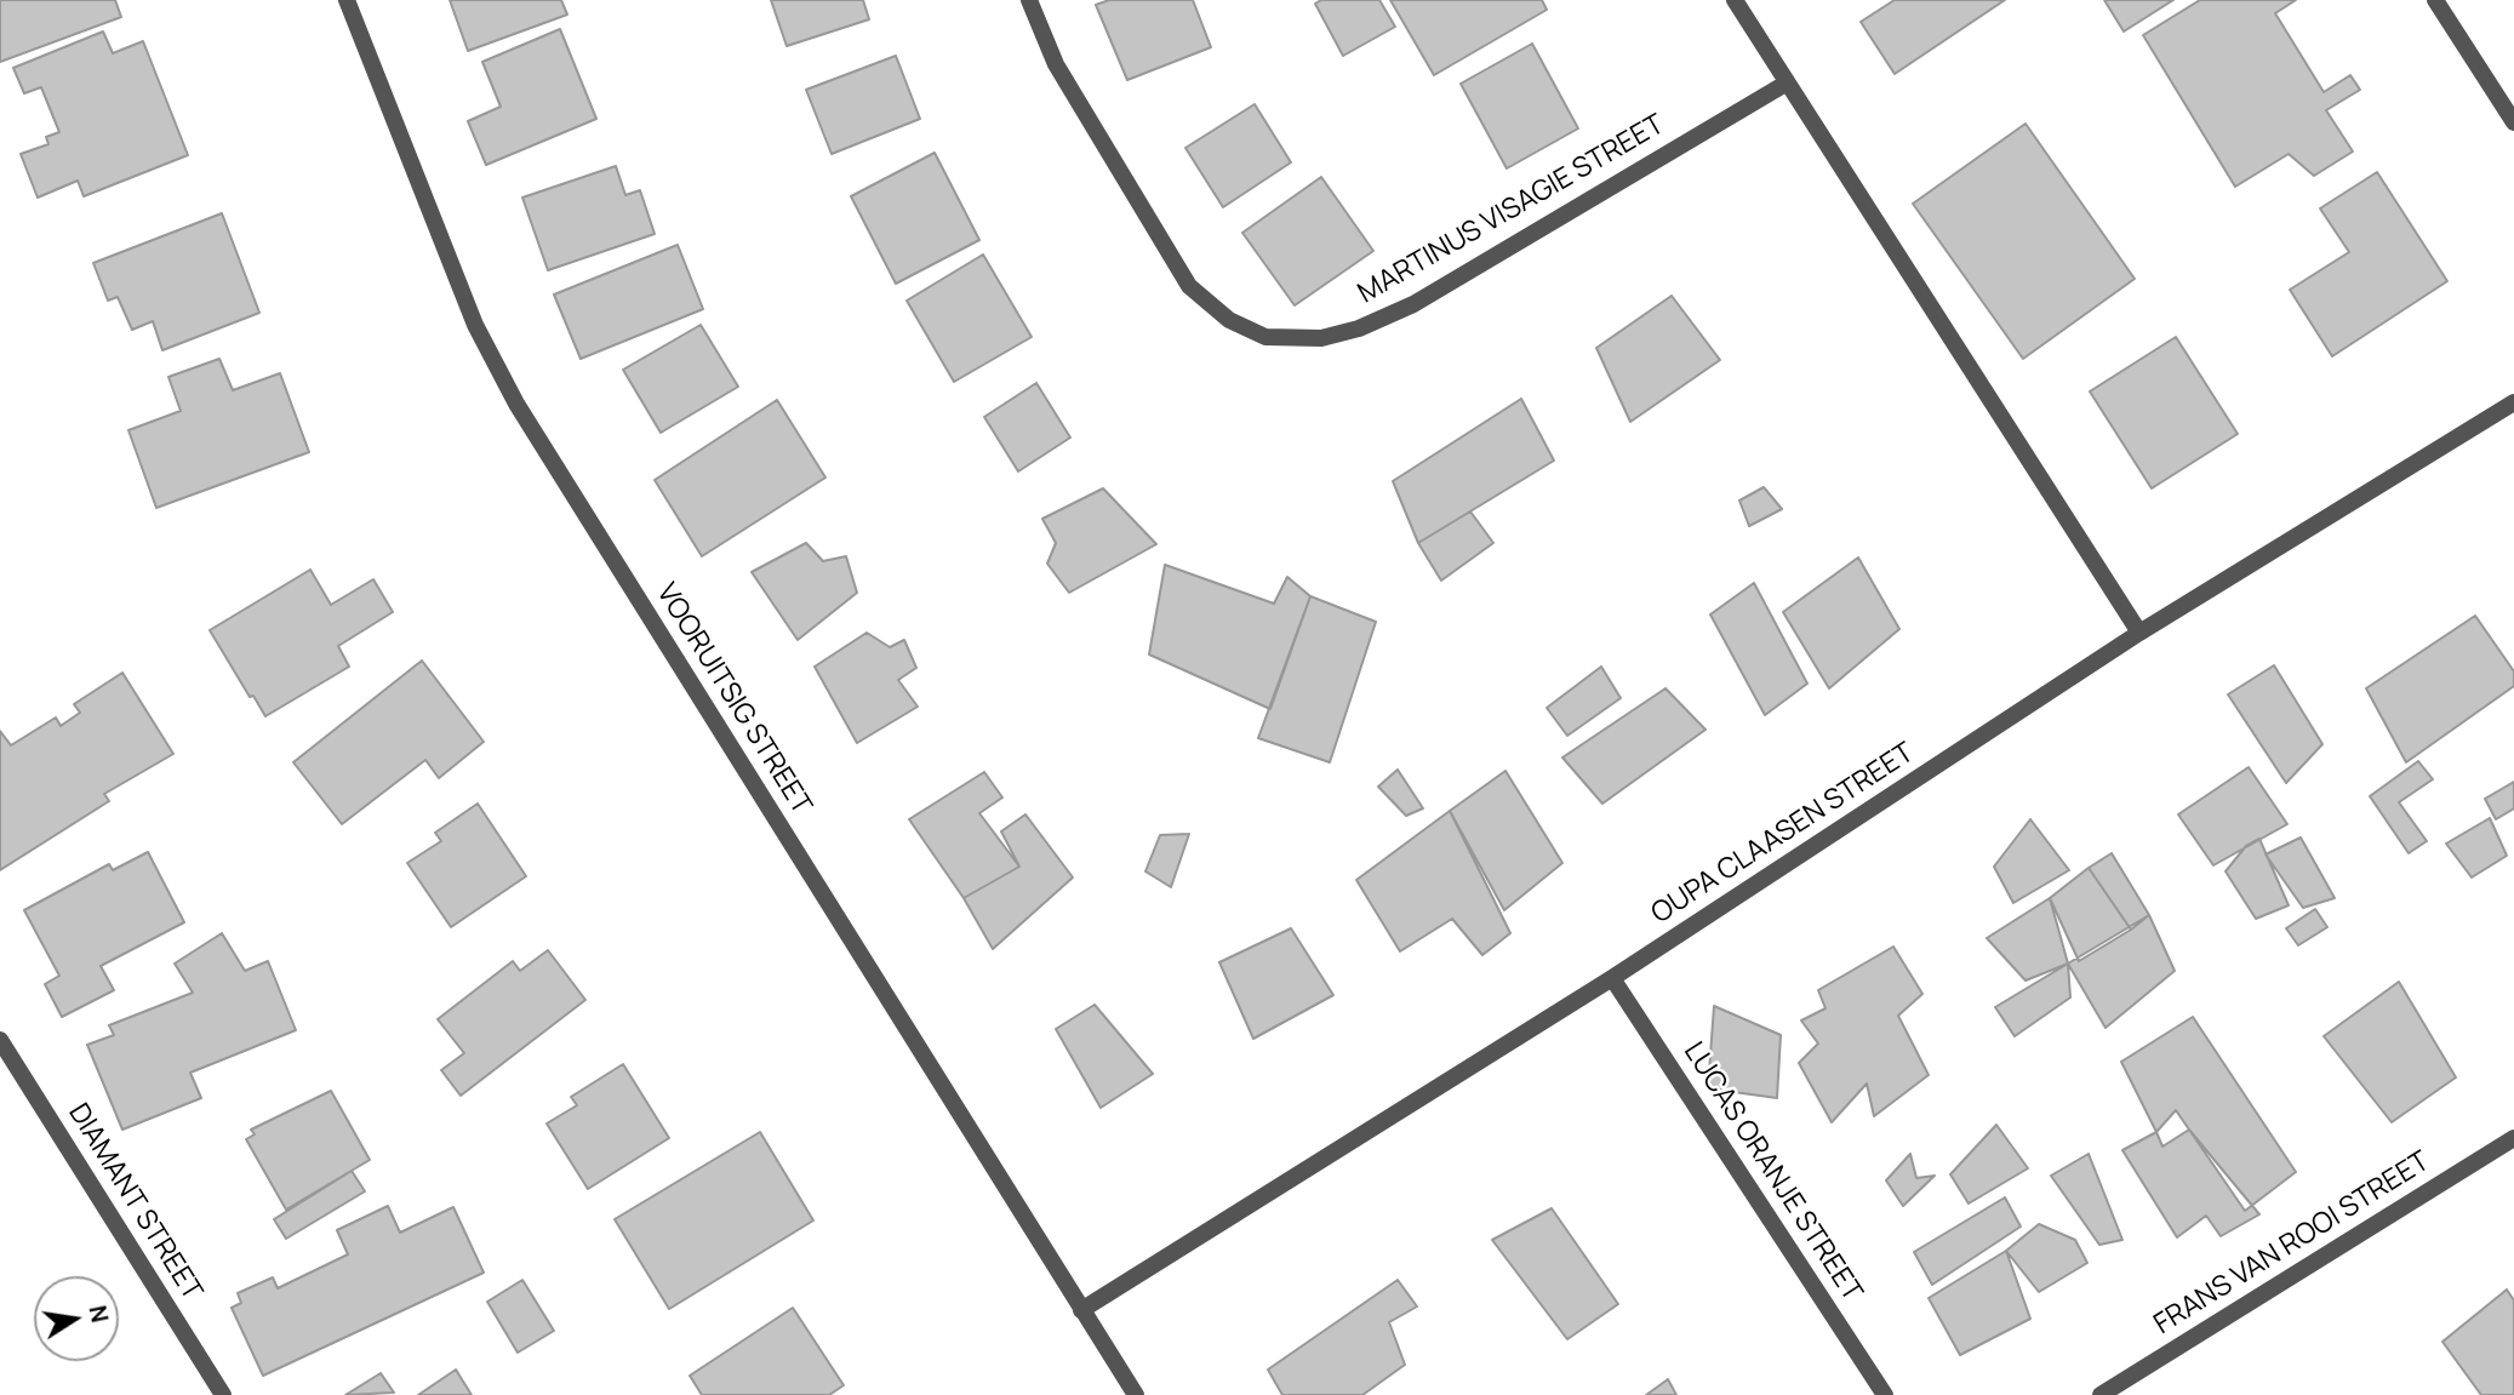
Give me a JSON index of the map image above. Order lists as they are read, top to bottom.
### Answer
{
  "streets": {
    "street": [
      "MARTINUS VISAGIE STREET",
      "VOORUITSIG STREET",
      "OUPA CLAASEN STREET",
      "LUCAS ORANJE STREET",
      "DIAMANT STREET",
      "FRANS VAN ROOI STREET"
    ]
  },
  "crossings": [
    ["VOORUITSIG STREET", "OUPA CLAASEN STREET"],
    ["OUPA CLAASEN STREET", "LUCAS ORANJE STREET"]
  ],
  "north": "right"
}
